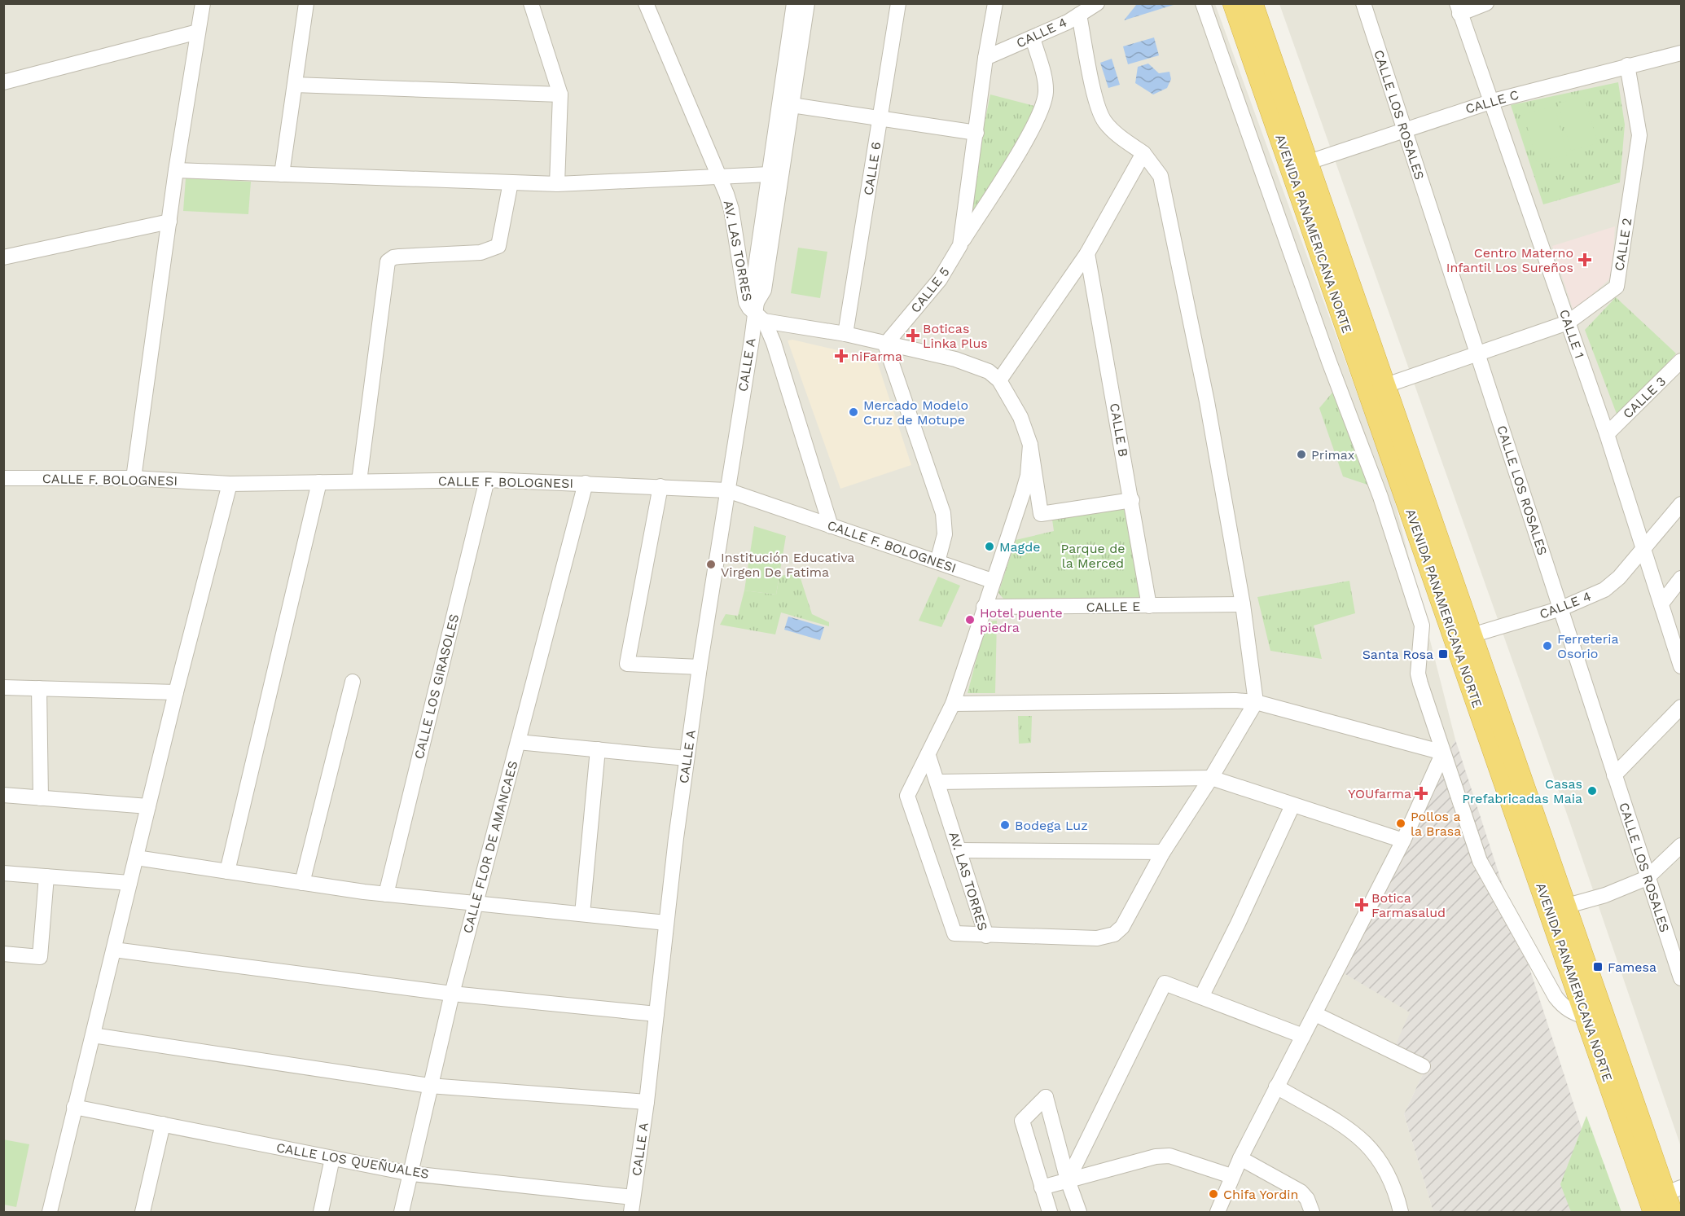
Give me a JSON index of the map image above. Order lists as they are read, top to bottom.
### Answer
{
  "streets": {
    "highway": ["AVENIDA PANAMERICANA NORTE"],
    "street": [
      "CALLE 4",
      "CALLE C",
      "CALLE LOS ROSALES",
      "CALLE 6",
      "CALLE 2",
      "AV. LAS TORRES",
      "CALLE 5",
      "CALLE 1",
      "CALLE A",
      "CALLE 3",
      "CALLE B",
      "CALLE F. BOLOGNESI",
      "CALLE E",
      "CALLE LOS GIRASOLES",
      "CALLE FLOR DE AMANCAES",
      "CALLE LOS QUEÑUALES"
    ]
  },
  "crossings": [
    ["CALLE 4", "CALLE LOS ROSALES"],
    ["CALLE 4", "AVENIDA PANAMERICANA NORTE"],
    ["CALLE 4", "CALLE 5"],
    ["CALLE 4", "CALLE 1"],
    ["CALLE C", "CALLE LOS ROSALES"],
    ["CALLE C", "AVENIDA PANAMERICANA NORTE"],
    ["CALLE C", "CALLE 2"],
    ["CALLE C", "CALLE 1"],
    ["CALLE LOS ROSALES", "CALLE 2"],
    ["AVENIDA PANAMERICANA NORTE", "CALLE 2"],
    ["CALLE 2", "CALLE 1"],
    ["AV. LAS TORRES", "CALLE A"],
    ["AV. LAS TORRES", "CALLE F. BOLOGNESI"],
    ["CALLE 1", "CALLE 3"],
    ["CALLE A", "CALLE F. BOLOGNESI"],
    ["CALLE A", "CALLE LOS QUEÑUALES"],
    ["CALLE B", "CALLE E"],
    ["CALLE F. BOLOGNESI", "CALLE LOS GIRASOLES"],
    ["CALLE F. BOLOGNESI", "CALLE FLOR DE AMANCAES"],
    ["CALLE FLOR DE AMANCAES", "CALLE LOS QUEÑUALES"]
  ],
  "parks": ["Parque de la Merced"],
  "places": {
    "health": [
      "Centro Materno Infantil Los Sureños",
      "Boticas Linka Plus",
      "niFarma",
      "YOUfarma",
      "Botica Farmasalud"
    ],
    "other": [
      "Mercado Modelo Cruz de Motupe",
      "Primax",
      "Magde",
      "Institución Educativa Virgen De Fatima",
      "Hotel puente piedra",
      "Ferreteria Osorio",
      "Casas Prefabricadas Maia",
      "Pollos a la Brasa",
      "Bodega Luz",
      "Chifa Yordin"
    ],
    "transit": ["Santa Rosa", "Famesa"]
  }
}
